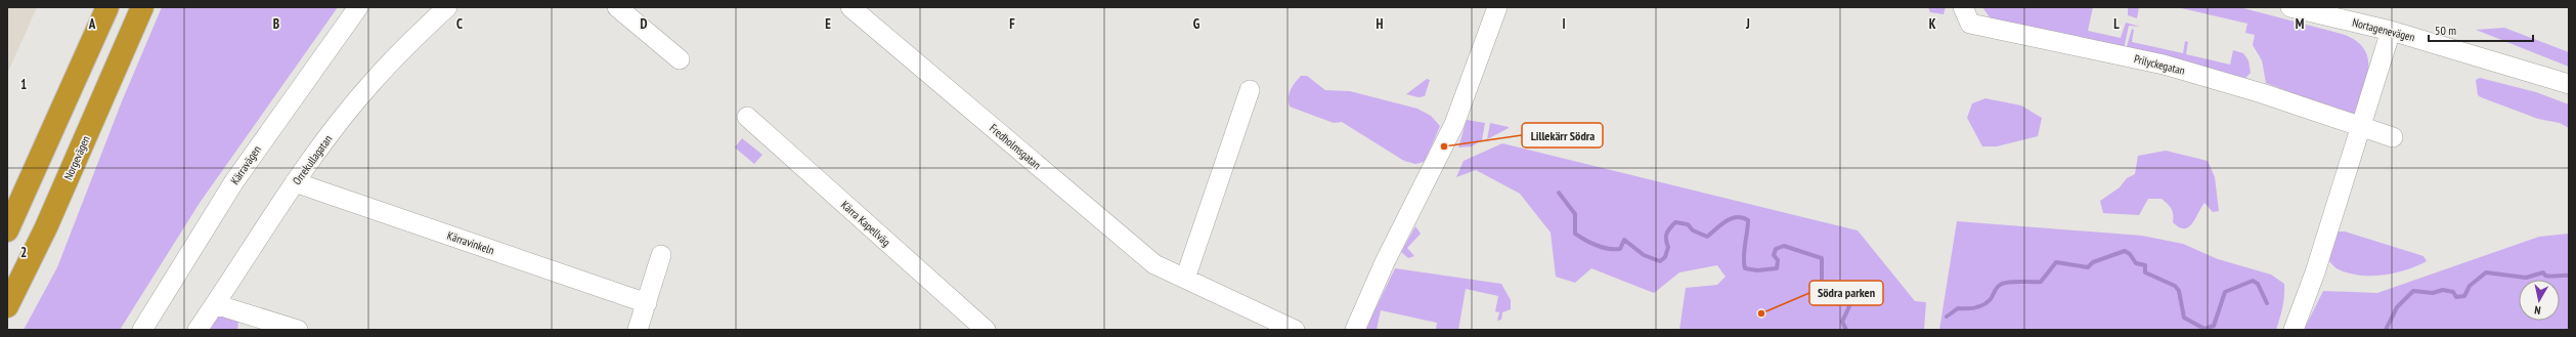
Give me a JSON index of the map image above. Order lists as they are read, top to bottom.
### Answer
{
  "streets": {
    "highway": ["Norgevägen"],
    "street": [
      "Nortagenevägen",
      "Prilyckegatan",
      "Fredholmsgatan",
      "Orrekullagatan",
      "Kärravägen",
      "Kärra Kapellväg",
      "Kärravinkeln"
    ]
  },
  "crossings": [
    ["Orrekullagatan", "Kärravinkeln"]
  ],
  "places": ["Lillekärr Södra", "Södra parken"],
  "scale_bar": "50 m",
  "north": "bottom",
  "grid": {
    "columns": [
      "A",
      "B",
      "C",
      "D",
      "E",
      "F",
      "G",
      "H",
      "I",
      "J",
      "K",
      "L",
      "M"
    ],
    "rows": ["1", "2"]
  }
}
